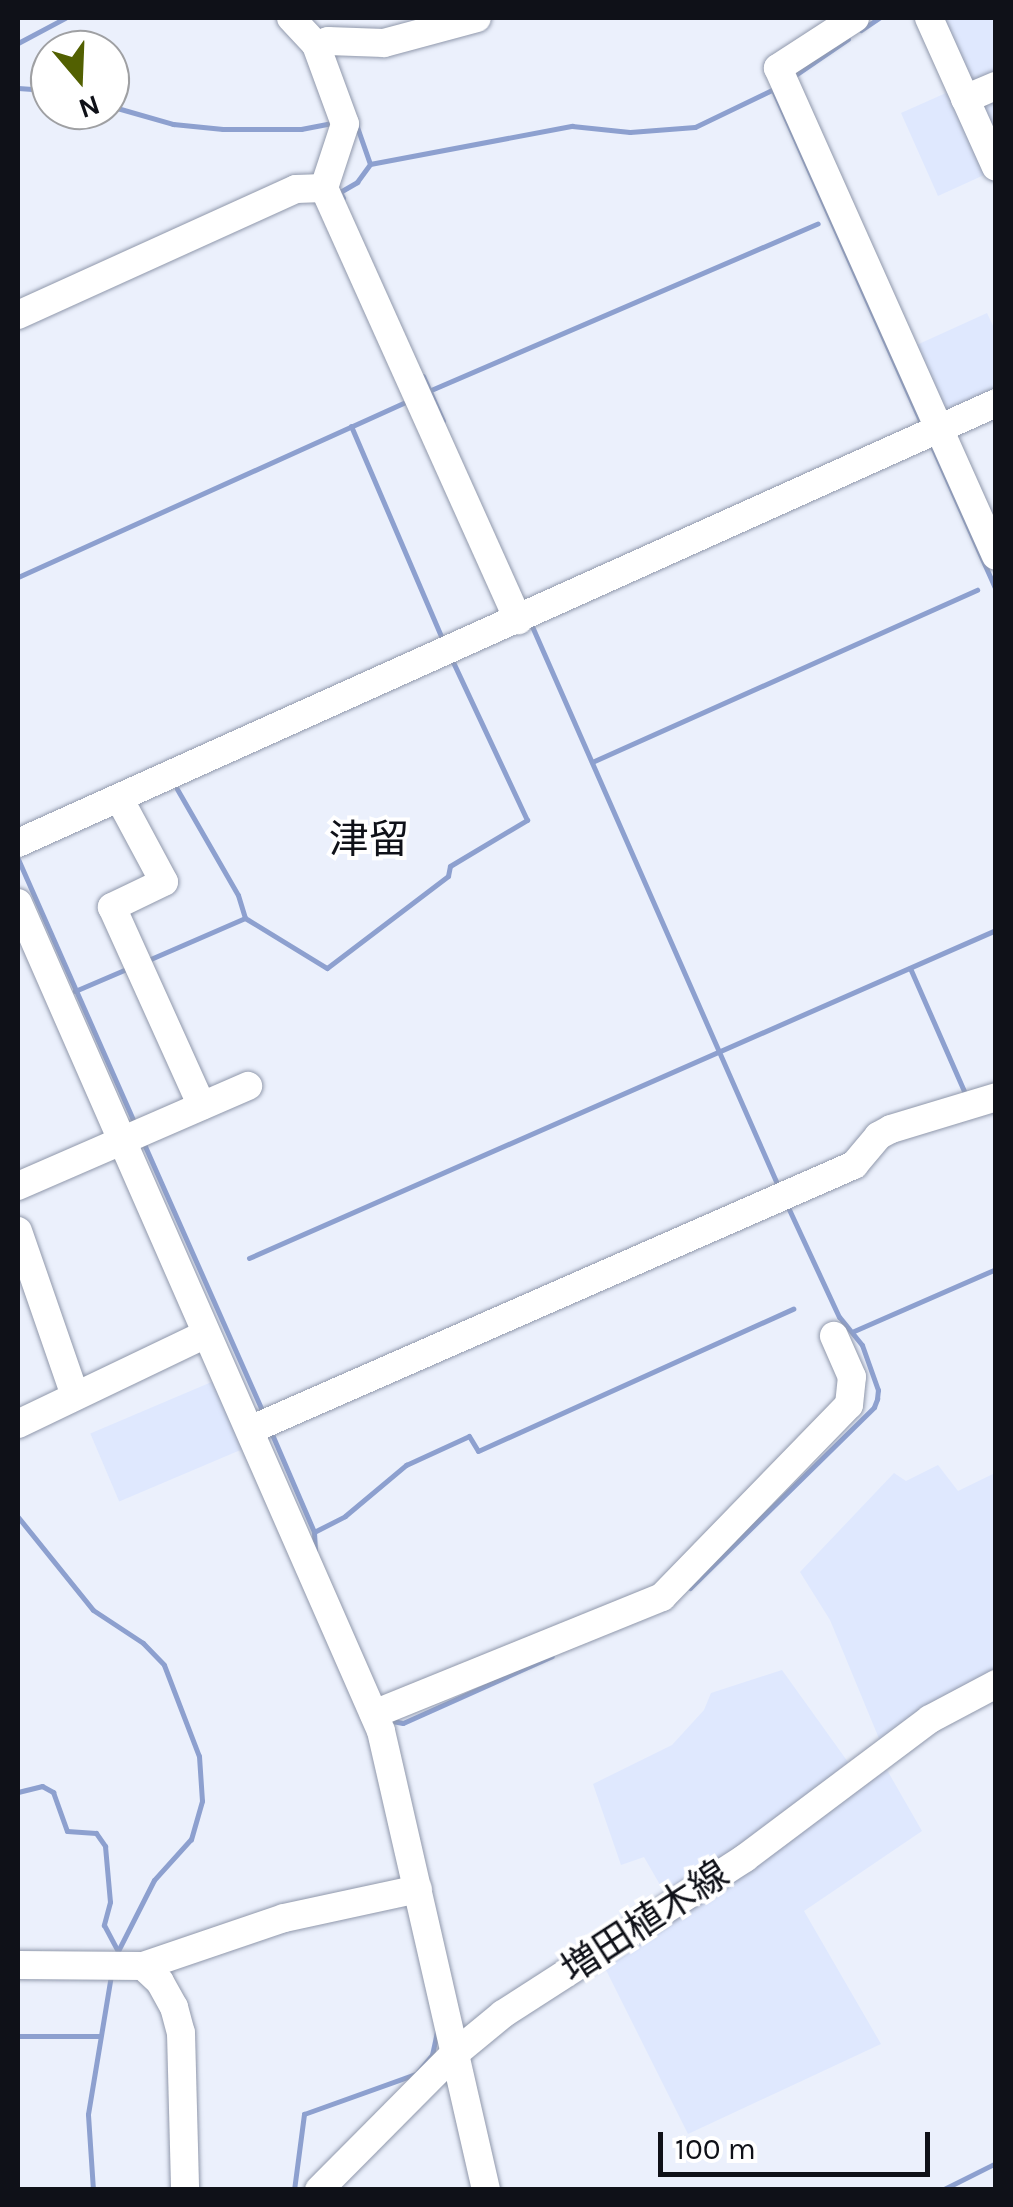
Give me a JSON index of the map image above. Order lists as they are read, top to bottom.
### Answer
{
  "streets": {
    "street": ["増田植木線"]
  },
  "districts": ["津留"],
  "scale_bar": "100 m",
  "north": "bottom"
}
